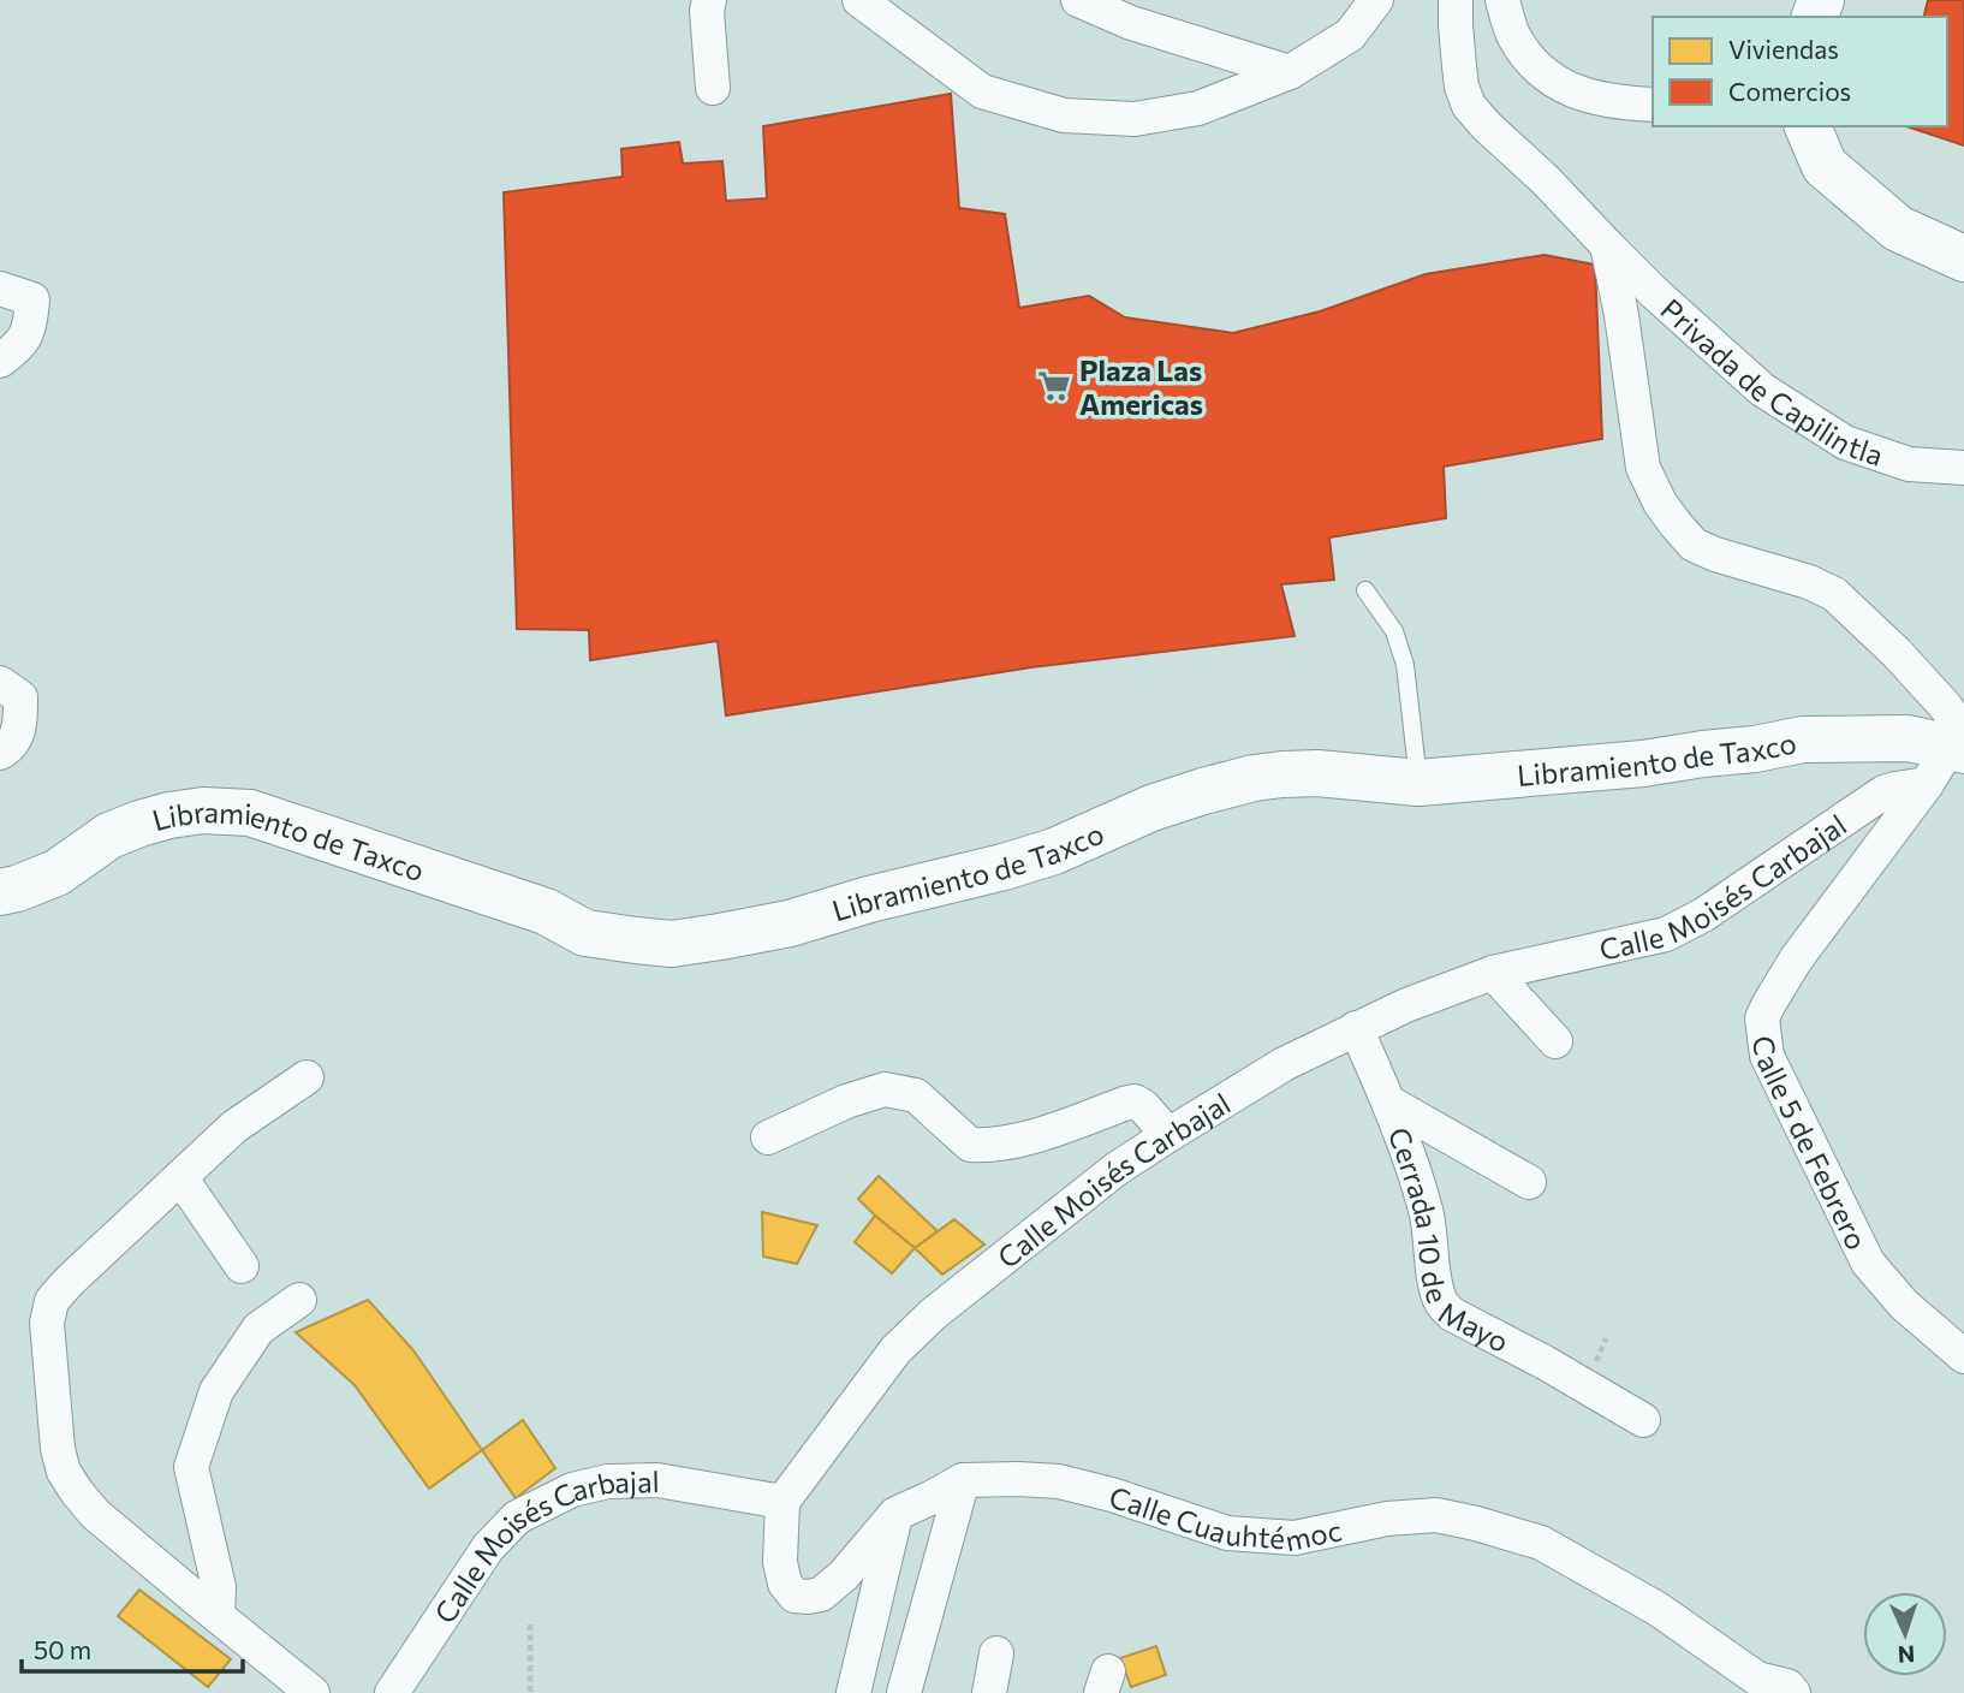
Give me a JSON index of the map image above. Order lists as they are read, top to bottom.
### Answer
{
  "streets": {
    "main road": ["Libramiento de Taxco"],
    "street": [
      "Privada de Capilintla",
      "Calle Moisés Carbajal",
      "Calle 5 de Febrero",
      "Cerrada 10 de Mayo",
      "Calle Cuauhtémoc"
    ]
  },
  "crossings": [
    ["Libramiento de Taxco", "Calle Moisés Carbajal"],
    ["Libramiento de Taxco", "Calle 5 de Febrero"],
    ["Calle Moisés Carbajal", "Calle 5 de Febrero"],
    ["Calle Moisés Carbajal", "Cerrada 10 de Mayo"],
    ["Calle Moisés Carbajal", "Calle Cuauhtémoc"]
  ],
  "places": {
    "supermarket": ["Plaza Las Americas"]
  },
  "legend": ["Viviendas", "Comercios"],
  "scale_bar": "50 m",
  "north": "bottom"
}
